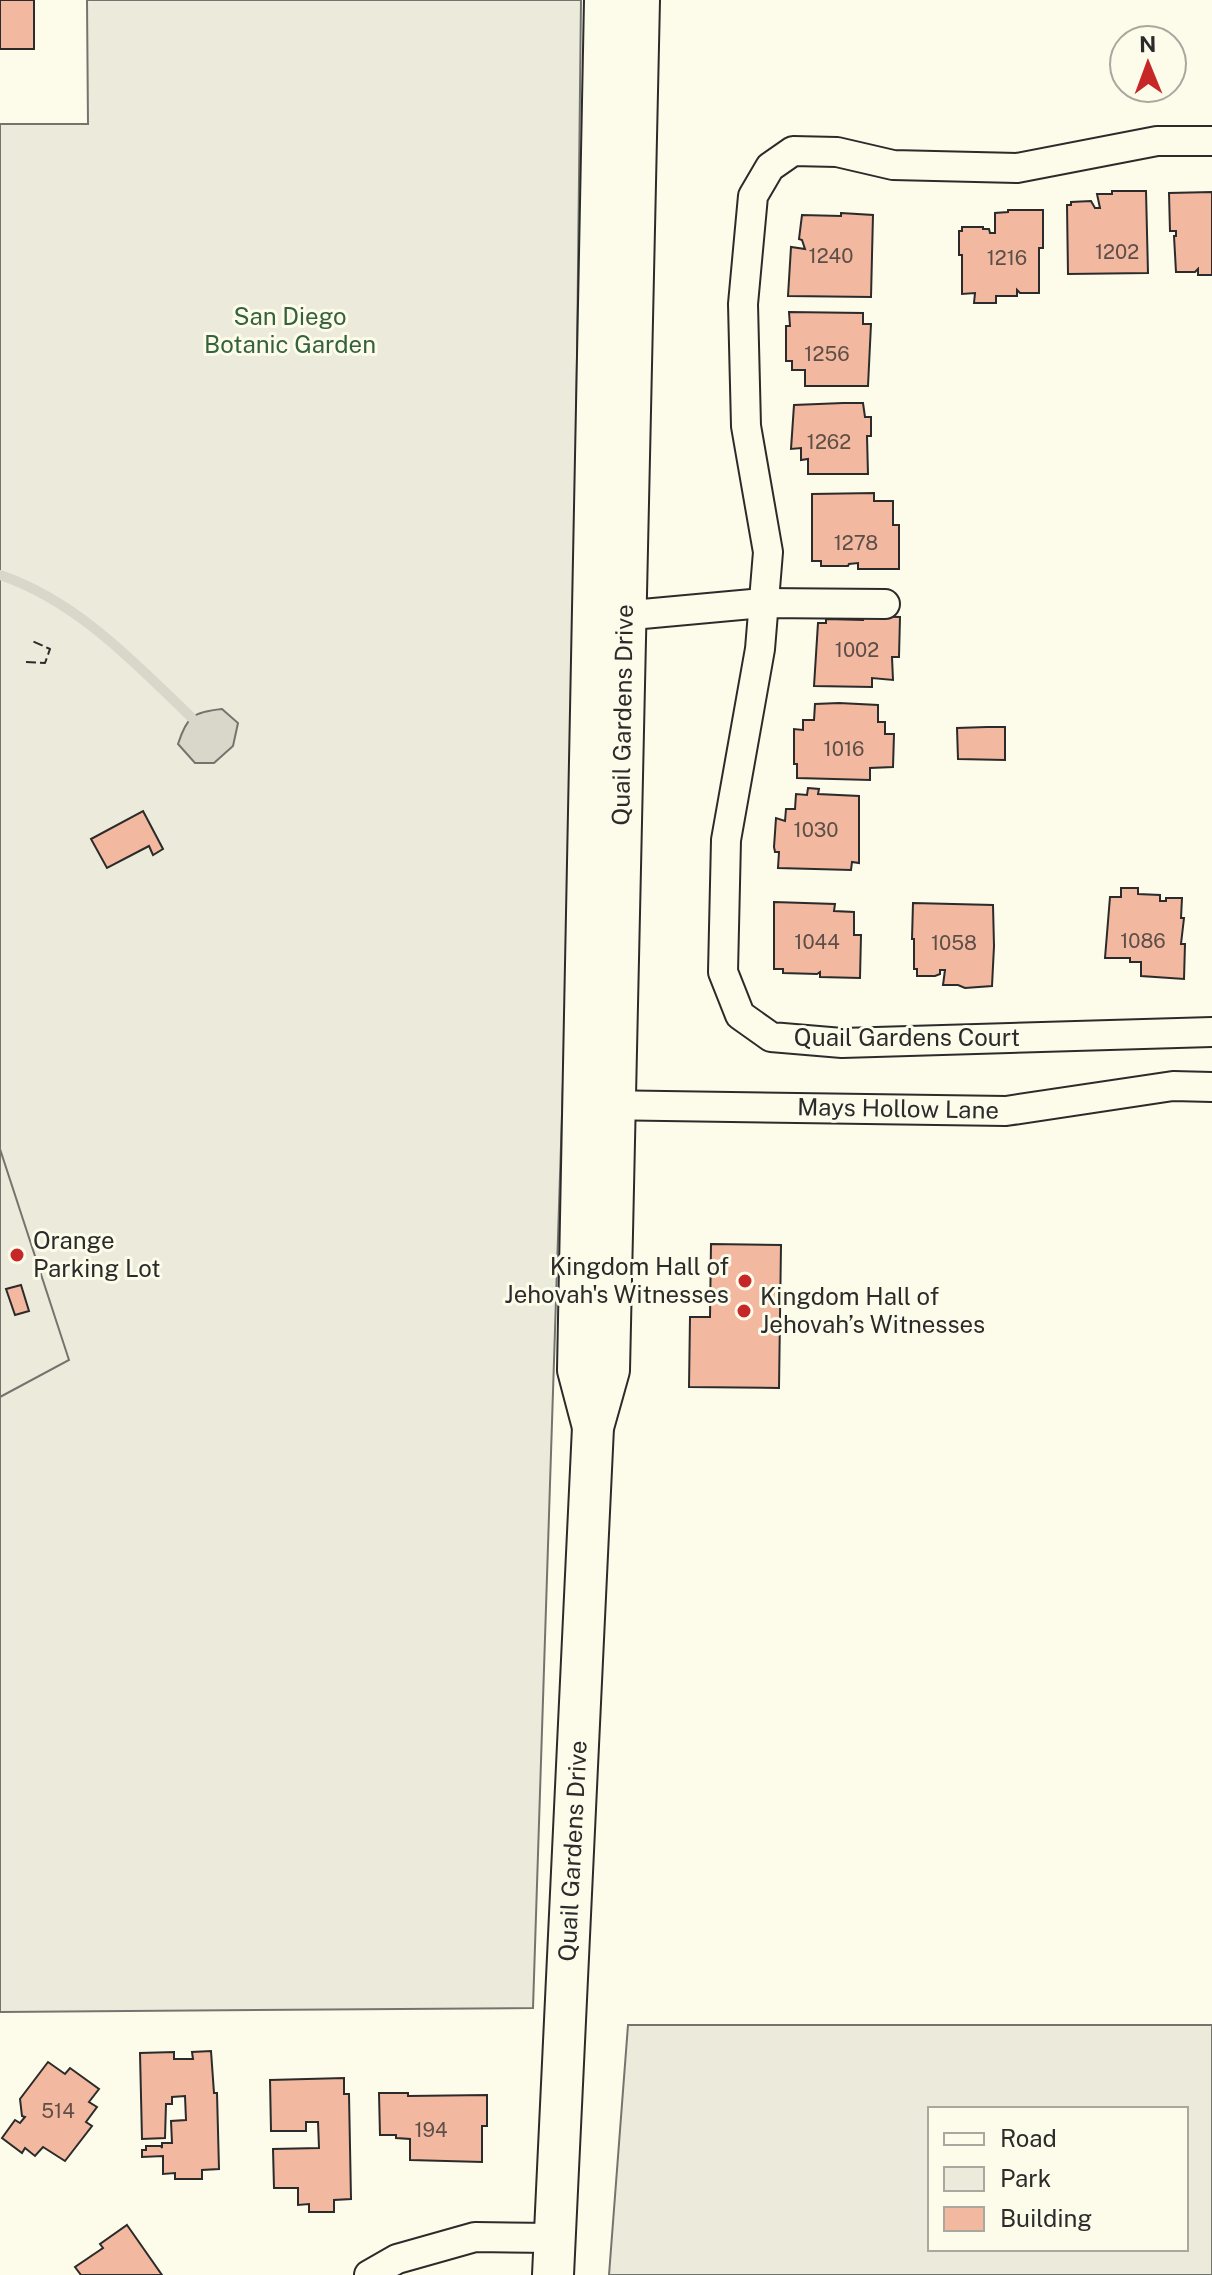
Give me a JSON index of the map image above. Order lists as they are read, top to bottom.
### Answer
{
  "streets": {
    "main road": ["Quail Gardens Drive"],
    "street": ["Quail Gardens Court", "Mays Hollow Lane"]
  },
  "crossings": [
    ["Quail Gardens Drive", "Mays Hollow Lane"]
  ],
  "parks": ["San Diego Botanic Garden"],
  "places": ["Orange Parking Lot", "Kingdom Hall of Jehovah's Witnesses", "Kingdom Hall of Jehovah’s Witnesses"],
  "house_numbers": [
    "1202",
    "1240",
    "1216",
    "1256",
    "1262",
    "1278",
    "1002",
    "1016",
    "1030",
    "1086",
    "1044",
    "1058",
    "514",
    "194"
  ],
  "legend": ["Road", "Park", "Building"],
  "north": "top"
}
